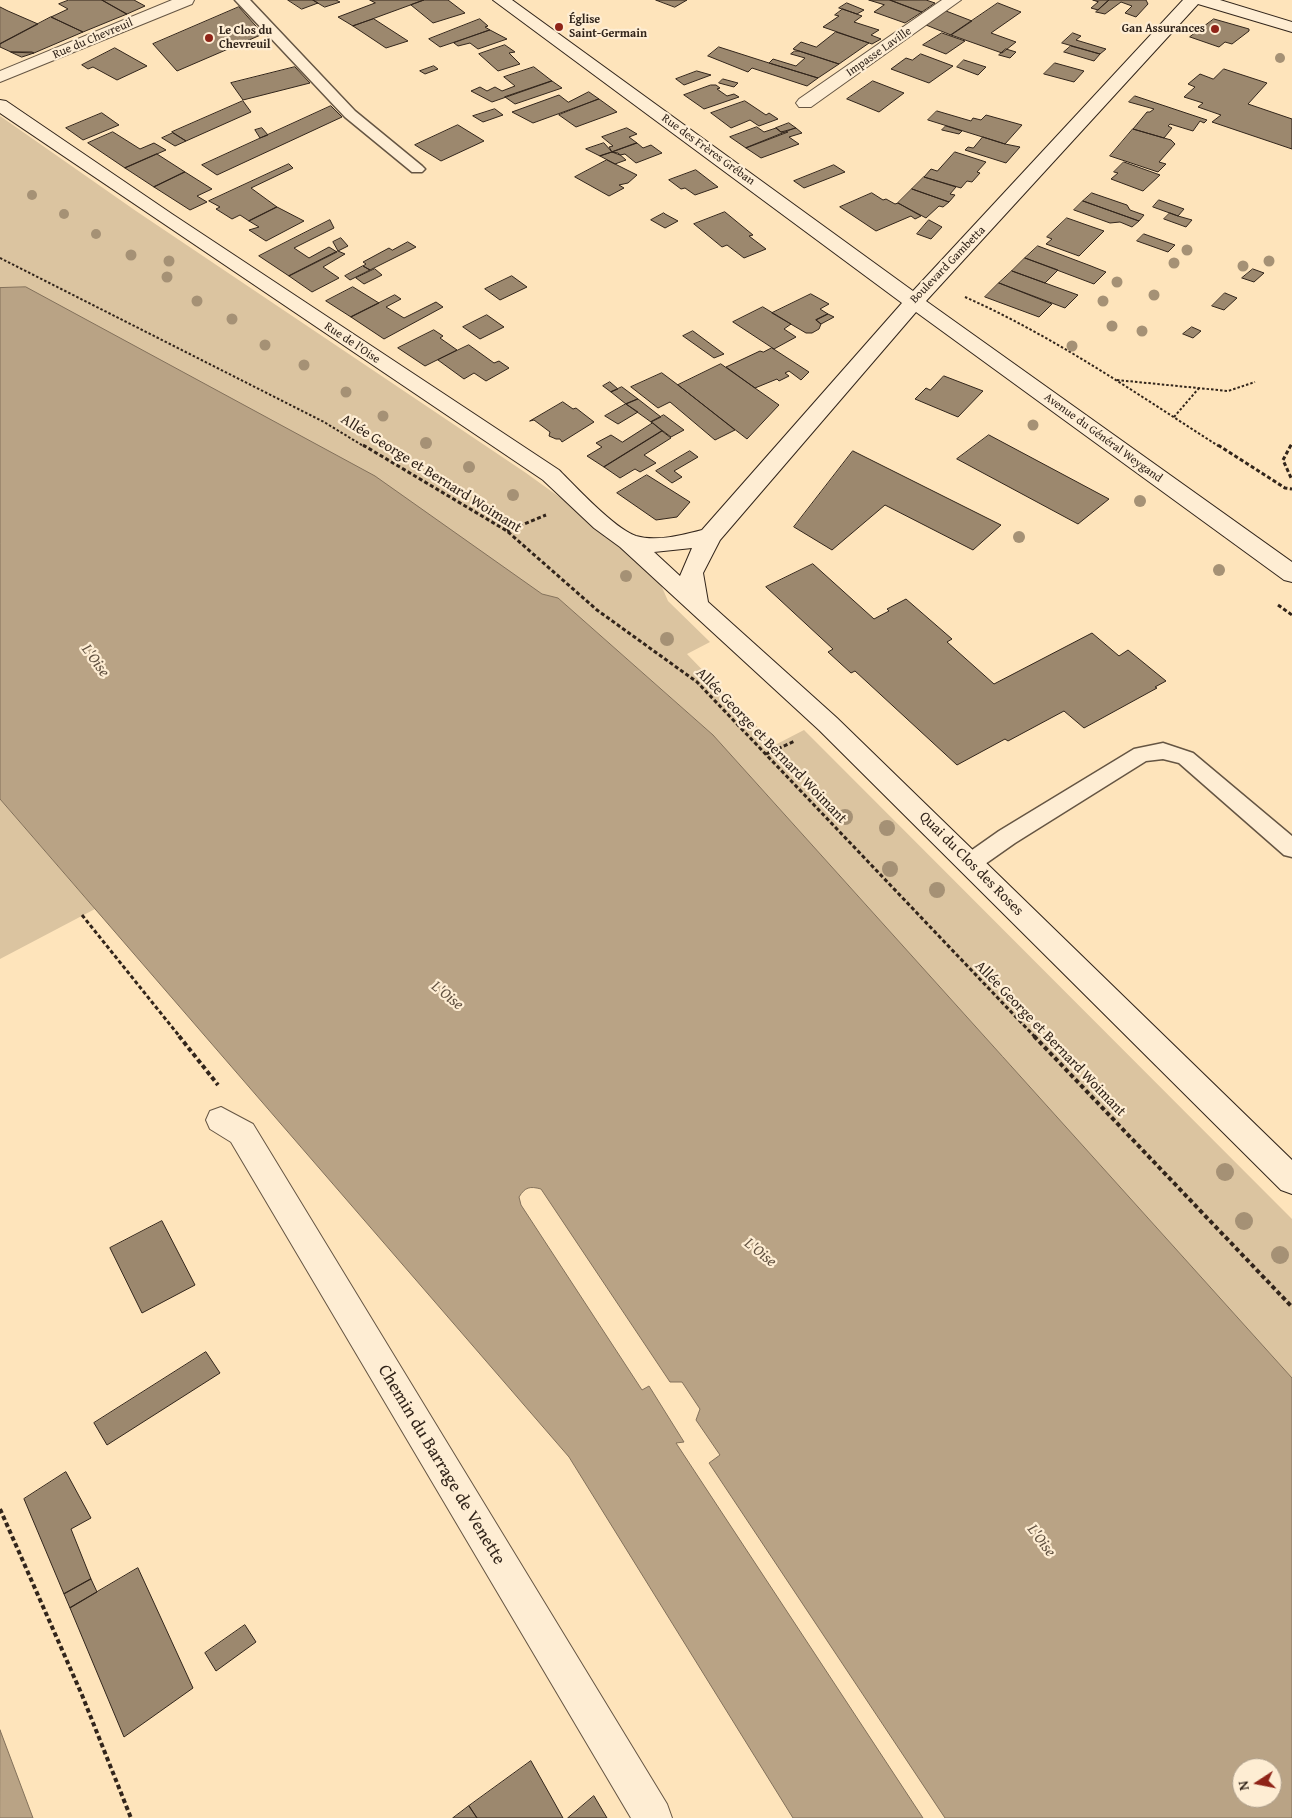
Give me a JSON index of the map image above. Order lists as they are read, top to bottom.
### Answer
{
  "streets": {
    "street": [
      "Rue du Chevreuil",
      "Impasse Laville",
      "Rue des Frères Gréban",
      "Boulevard Gambetta",
      "Rue de l'Oise",
      "Avenue du Général Weygand",
      "Quai du Clos des Roses",
      "Chemin du Barrage de Venette"
    ],
    "path": ["Allée George et Bernard Woimant"]
  },
  "crossings": [
    ["Rue des Frères Gréban", "Boulevard Gambetta"],
    ["Rue des Frères Gréban", "Avenue du Général Weygand"],
    ["Boulevard Gambetta", "Avenue du Général Weygand"],
    ["Rue de l'Oise", "Quai du Clos des Roses"]
  ],
  "water": ["L'Oise"],
  "places": ["Église Saint-Germain", "Gan Assurances", "Le Clos du Chevreuil"],
  "north": "left"
}
